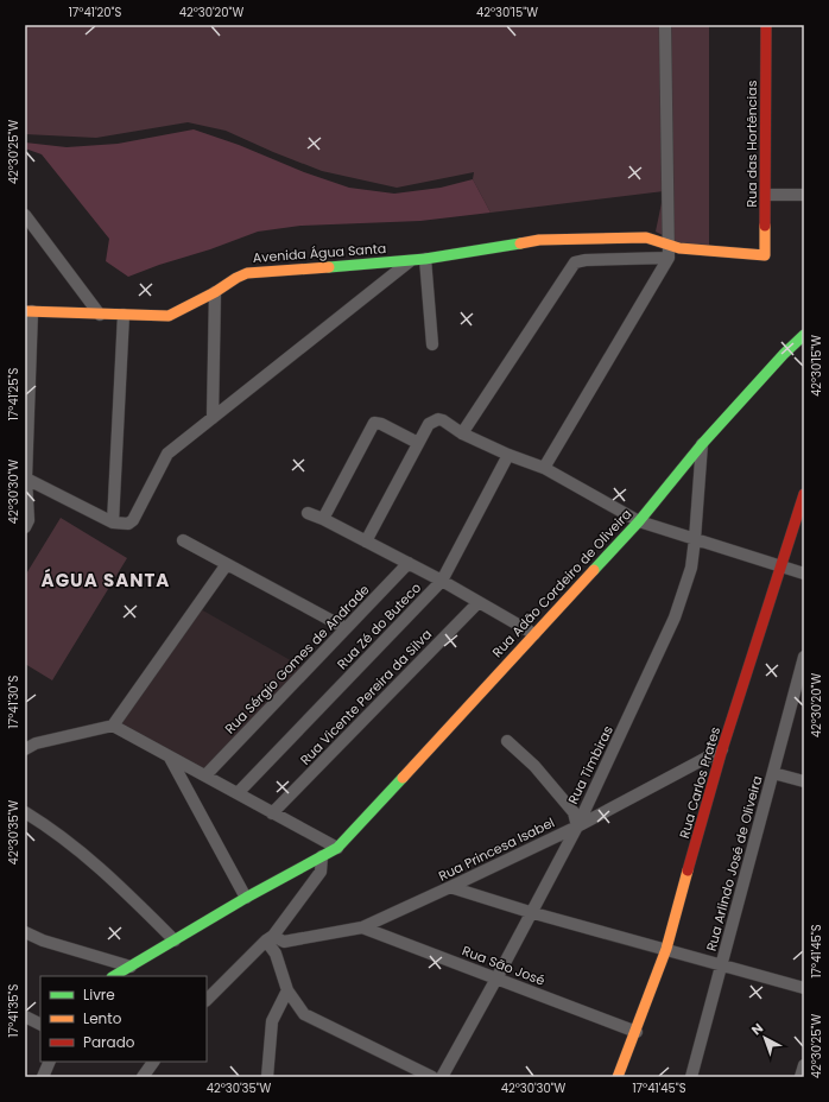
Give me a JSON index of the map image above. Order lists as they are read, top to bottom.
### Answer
{
  "streets": {
    "street": [
      "Rua das Hortências",
      "Avenida Água Santa",
      "Rua Adão Cordeiro de Oliveira",
      "Rua Zé do Buteco",
      "Rua Sérgio Gomes de Andrade",
      "Rua Vicente Pereira da Silva",
      "Rua Timbiras",
      "Rua Carlos Prates",
      "Rua Princesa Isabel",
      "Rua Arlindo José de Oliveira",
      "Rua São José"
    ]
  },
  "crossings": [
    ["Rua das Hortências", "Avenida Água Santa"],
    ["Rua Adão Cordeiro de Oliveira", "Rua Timbiras"],
    ["Rua Timbiras", "Rua Princesa Isabel"],
    ["Rua Timbiras", "Rua São José"],
    ["Rua Carlos Prates", "Rua Princesa Isabel"],
    ["Rua Carlos Prates", "Rua São José"],
    ["Rua Princesa Isabel", "Rua São José"]
  ],
  "districts": ["ÁGUA SANTA"],
  "legend": ["Livre", "Lento", "Parado"],
  "north": "top left",
  "coordinates": [
    "17°41'20\"S",
    "42°30'20\"W",
    "42°30'15\"W",
    "42°30'25\"W",
    "17°41'25\"S",
    "42°30'30\"W",
    "17°41'30\"S",
    "42°30'35\"W",
    "17°41'45\"S",
    "17°41'35\"S"
  ]
}
